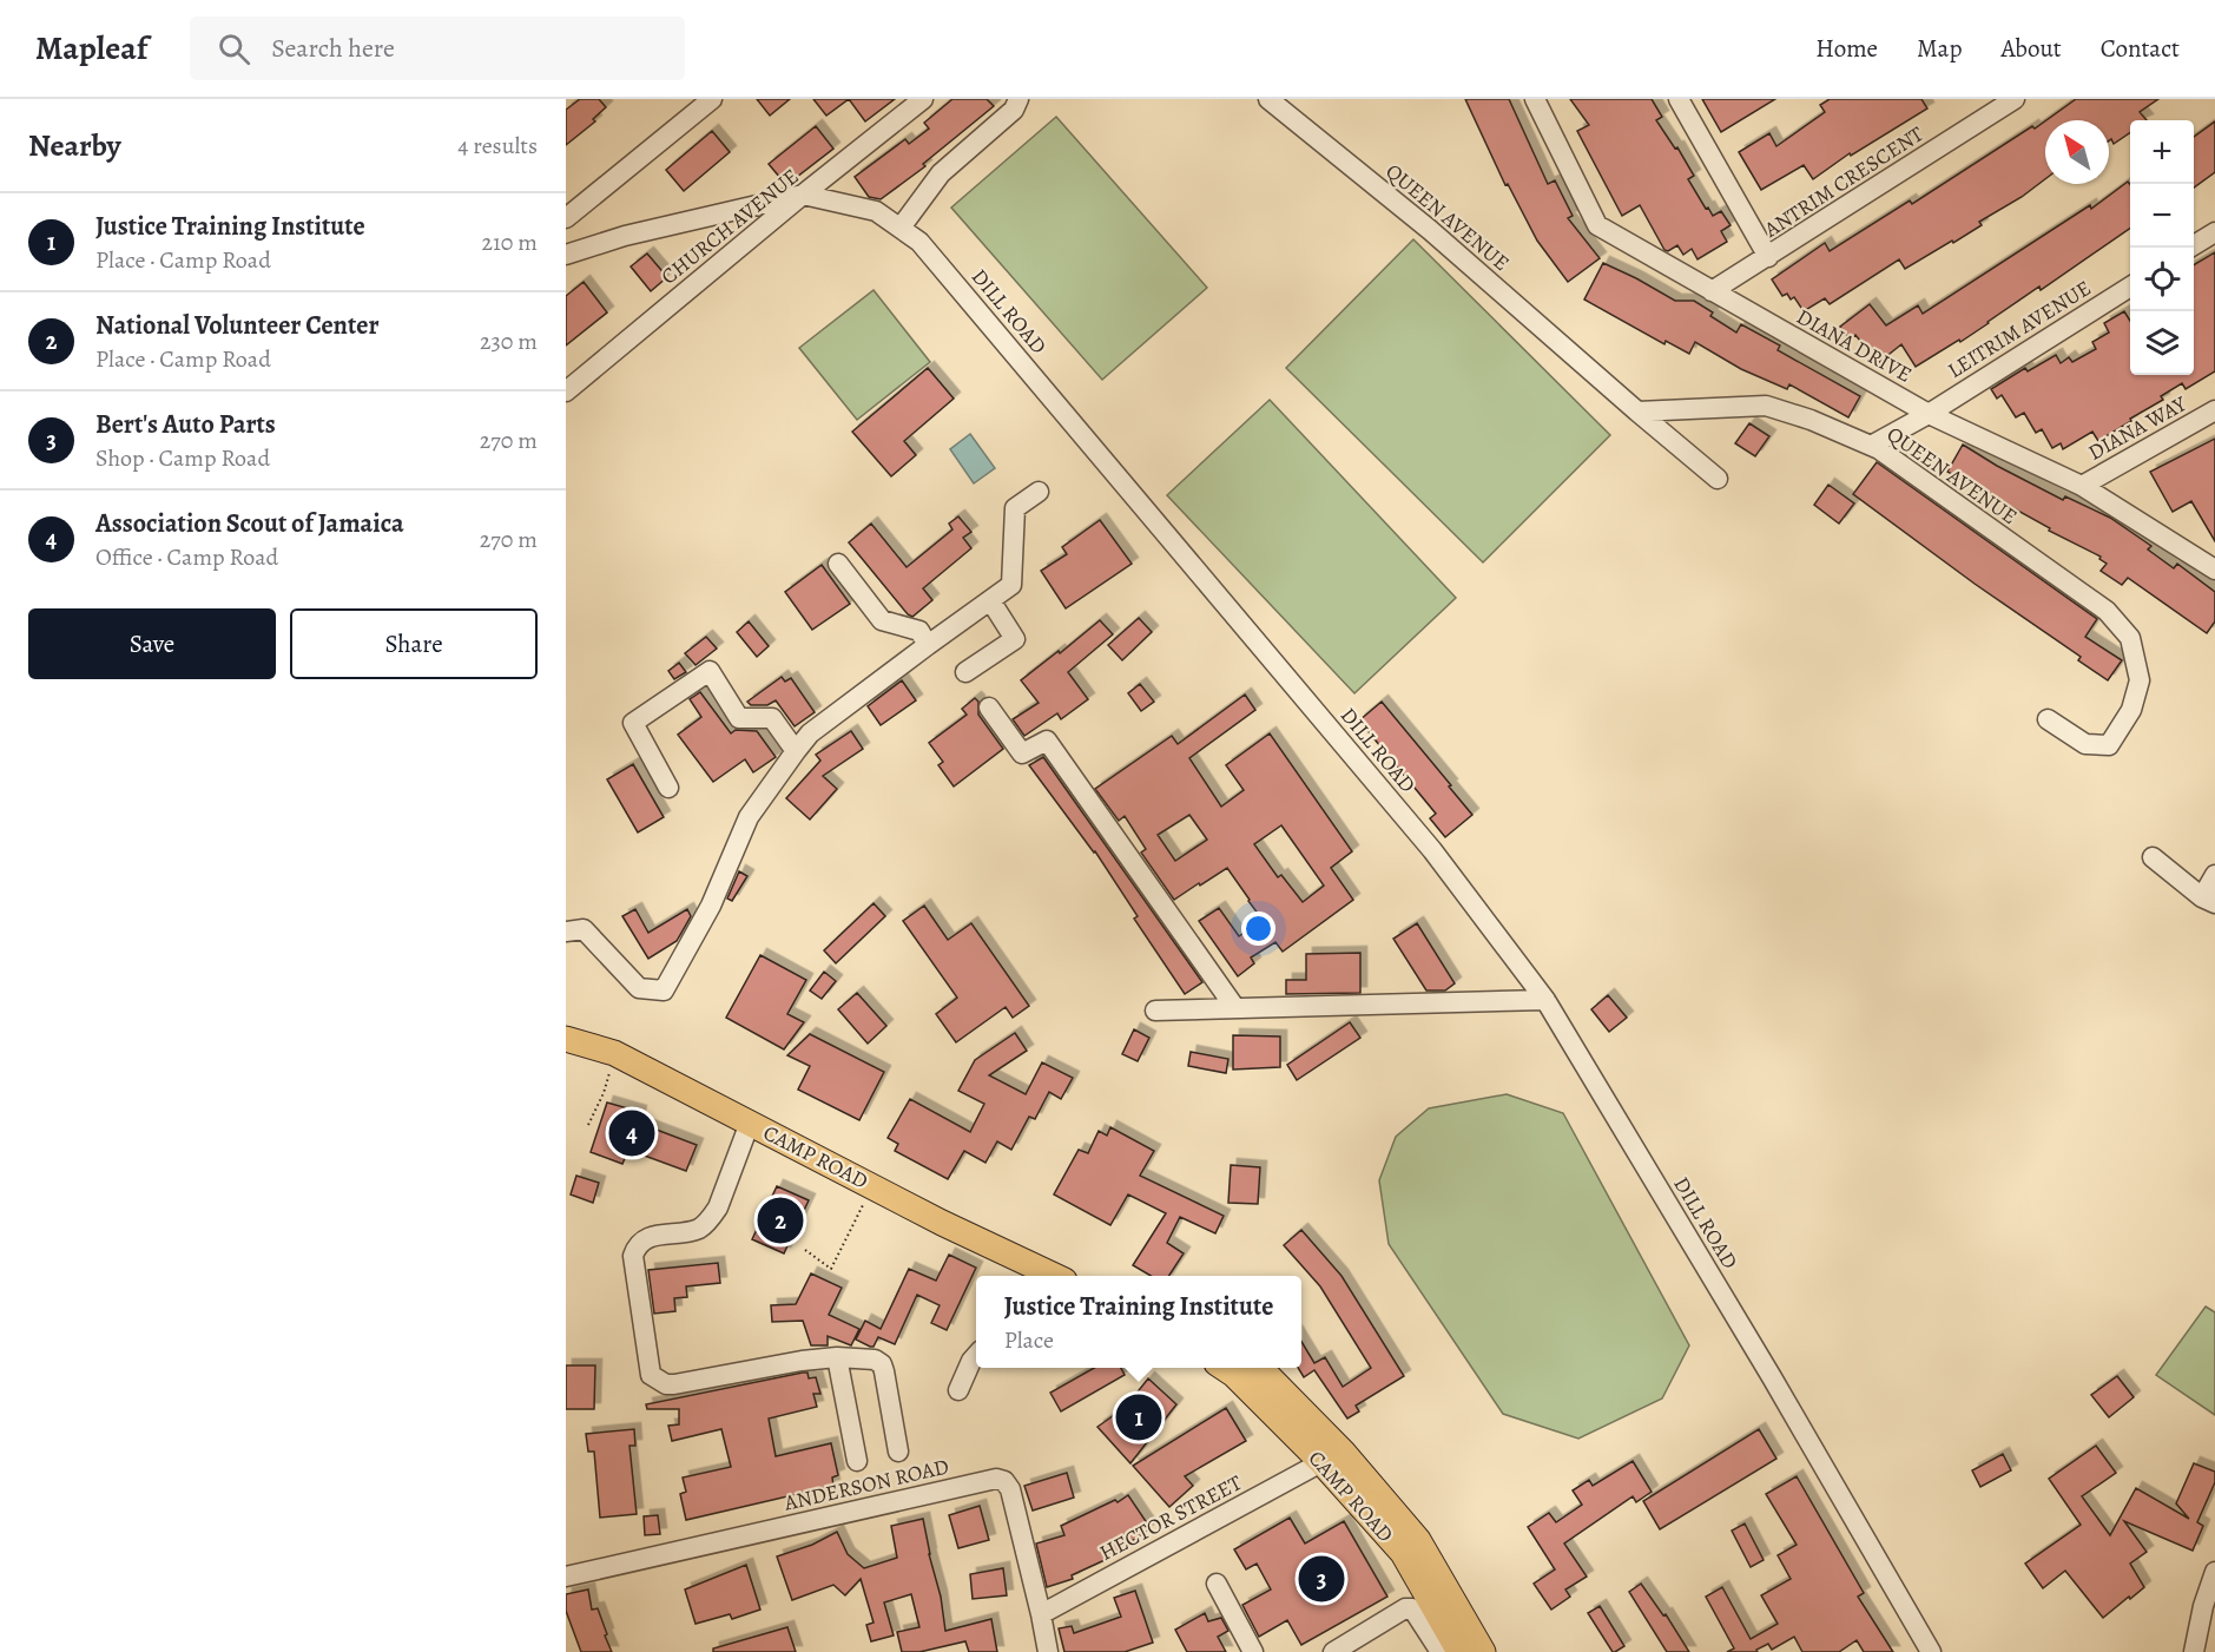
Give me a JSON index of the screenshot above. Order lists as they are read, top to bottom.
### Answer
{
  "streets": {
    "main road": ["CAMP ROAD"],
    "street": [
      "ANTRIM CRESCENT",
      "QUEEN AVENUE",
      "CHURCH AVENUE",
      "DILL ROAD",
      "LEITRIM AVENUE",
      "DIANA DRIVE",
      "DIANA WAY",
      "ANDERSON ROAD",
      "HECTOR STREET"
    ]
  },
  "crossings": [
    ["ANTRIM CRESCENT", "DIANA DRIVE"],
    ["QUEEN AVENUE", "LEITRIM AVENUE"],
    ["CHURCH AVENUE", "DILL ROAD"],
    ["LEITRIM AVENUE", "DIANA DRIVE"],
    ["DIANA DRIVE", "DIANA WAY"],
    ["CAMP ROAD", "HECTOR STREET"],
    ["ANDERSON ROAD", "HECTOR STREET"]
  ],
  "north": "top left",
  "page": {
    "header": "Mapleaf",
    "search": "Search here",
    "nav": [
      "Home",
      "Map",
      "About",
      "Contact"
    ],
    "heading": ["Nearby", "4 results"],
    "map_buttons": ["+", "−"],
    "list": [
      {
        "mark": "1",
        "name": "Justice Training Institute",
        "note": "Place · Camp Road",
        "value": "210 m"
      },
      {
        "mark": "2",
        "name": "National Volunteer Center",
        "note": "Place · Camp Road",
        "value": "230 m"
      },
      {
        "mark": "3",
        "name": "Bert's Auto Parts",
        "note": "Shop · Camp Road",
        "value": "270 m"
      },
      {
        "mark": "4",
        "name": "Association Scout of Jamaica",
        "note": "Office · Camp Road",
        "value": "270 m"
      }
    ],
    "buttons": ["Save", "Share"],
    "pins": [
      "4",
      "2",
      "1",
      "3"
    ],
    "popup": ["Justice Training Institute", "Place"]
  }
}
